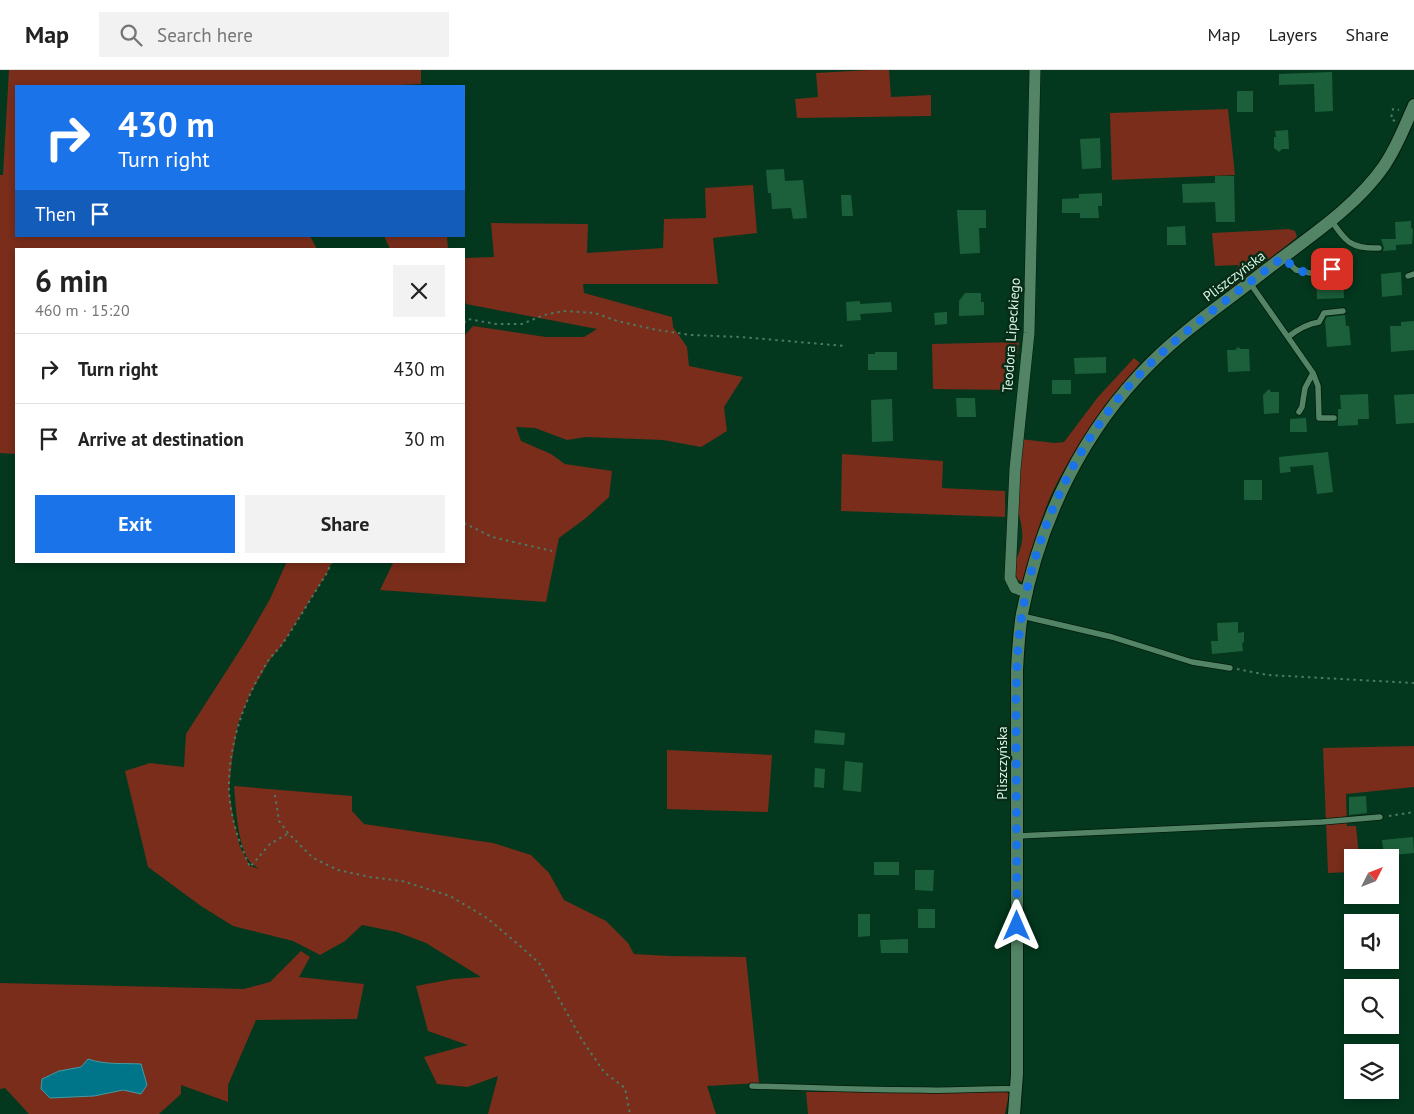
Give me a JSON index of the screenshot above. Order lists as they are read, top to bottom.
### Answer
{
  "streets": {
    "street": ["Pliszczyńska", "Teodora Lipeckiego"]
  },
  "crossings": [
    ["Pliszczyńska", "Teodora Lipeckiego"]
  ],
  "north": "top right",
  "page": {
    "header": "Map",
    "search": "Search here",
    "nav": ["Map", "Layers", "Share"],
    "turn": ["430 m", "Turn right"],
    "then": "Then",
    "heading": ["6 min", "460 m · 15:20"],
    "list": [
      {
        "name": "Turn right",
        "value": "430 m"
      },
      {
        "name": "Arrive at destination",
        "value": "30 m"
      }
    ],
    "buttons": ["Exit", "Share"]
  }
}
